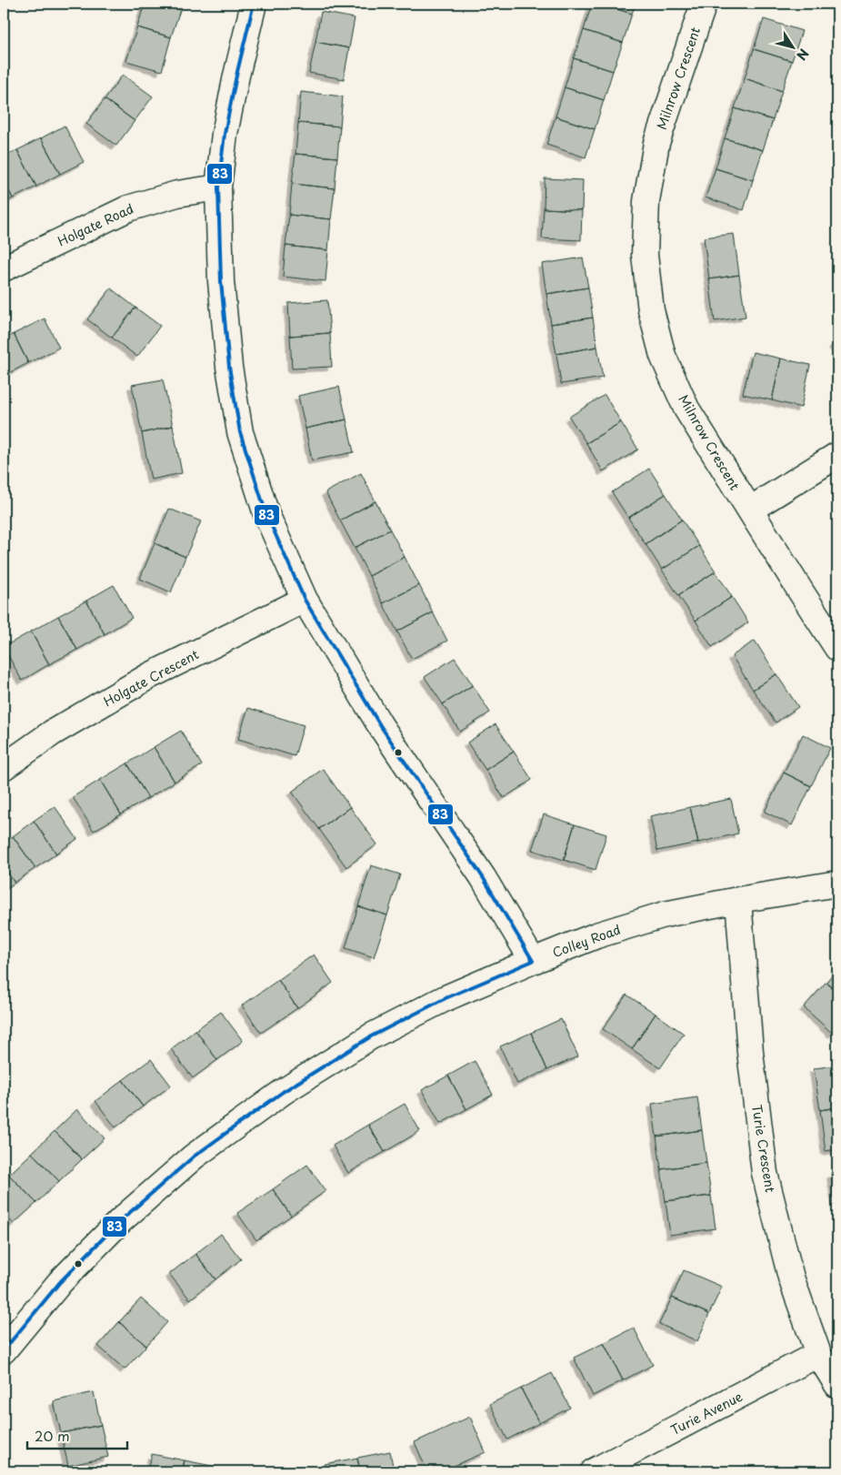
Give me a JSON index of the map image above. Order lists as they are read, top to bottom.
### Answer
{
  "streets": {
    "street": [
      "Milnrow Crescent",
      "Holgate Road",
      "Holgate Crescent",
      "Colley Road",
      "Turie Crescent",
      "Turie Avenue"
    ]
  },
  "crossings": [
    ["Colley Road", "Turie Crescent"],
    ["Turie Crescent", "Turie Avenue"]
  ],
  "lines": ["transit line 83"],
  "scale_bar": "20 m",
  "north": "bottom right"
}
